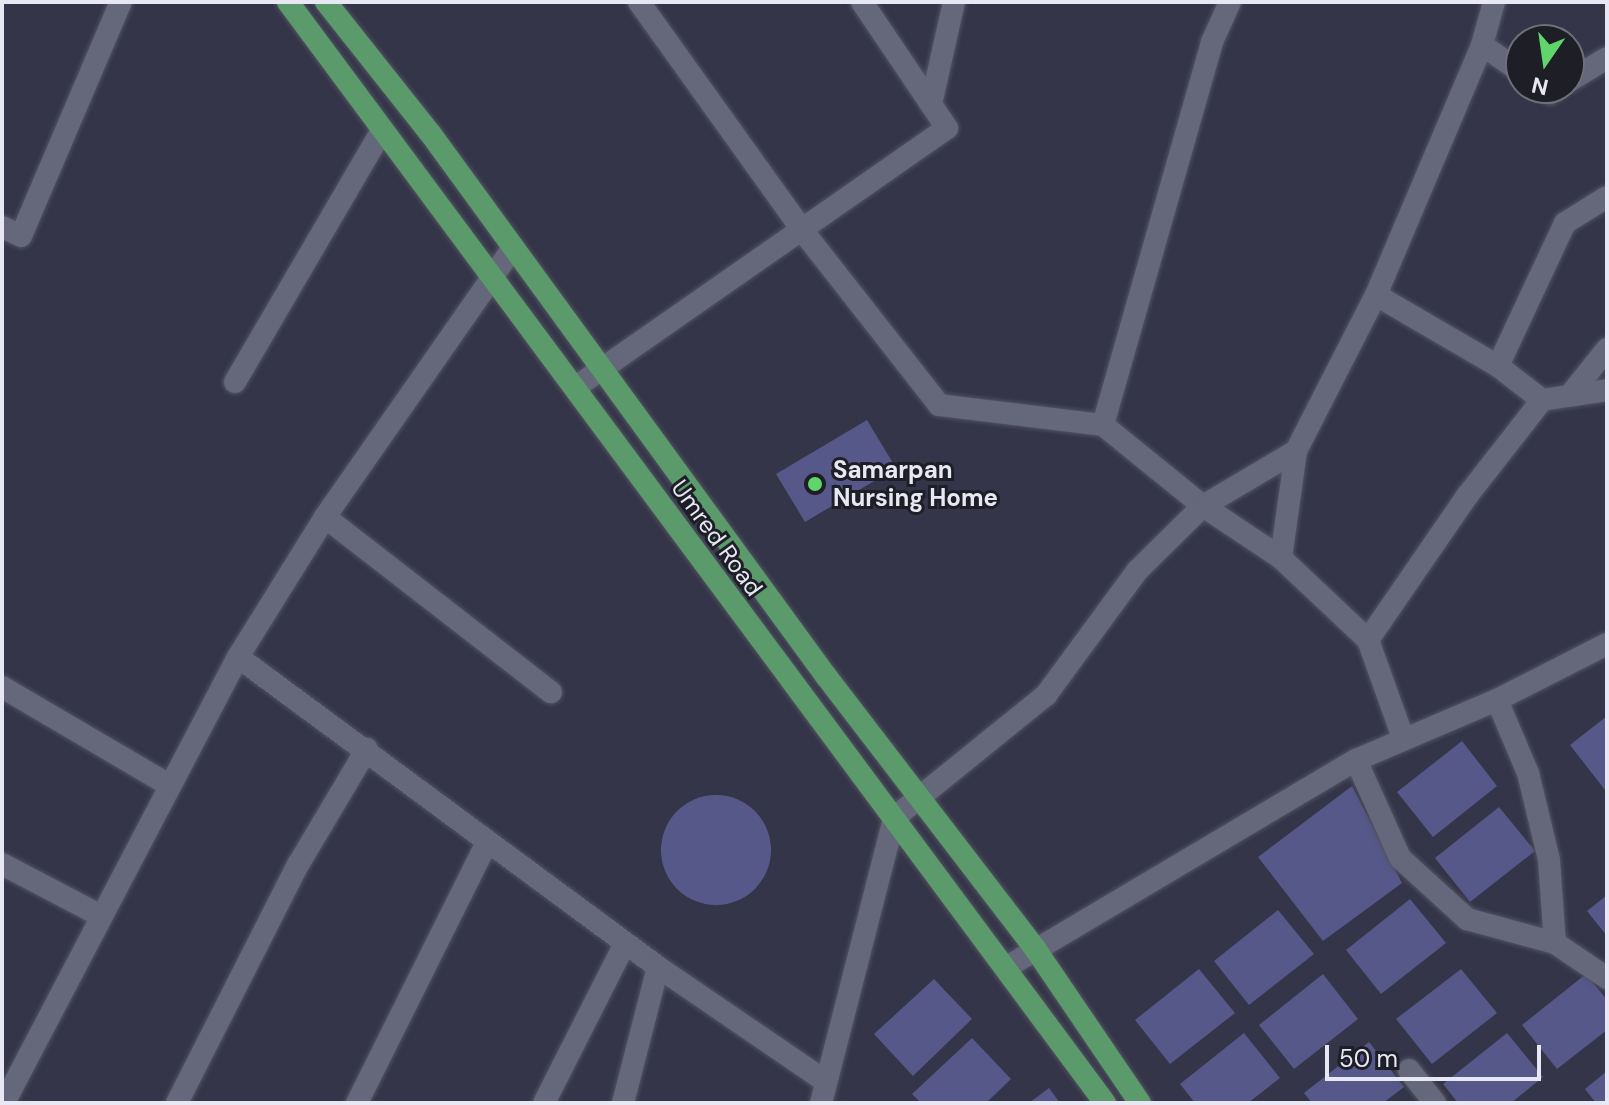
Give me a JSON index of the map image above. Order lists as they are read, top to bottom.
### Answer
{
  "streets": {
    "main road": ["Umred Road"]
  },
  "places": ["Samarpan Nursing Home"],
  "scale_bar": "50 m",
  "north": "bottom"
}
